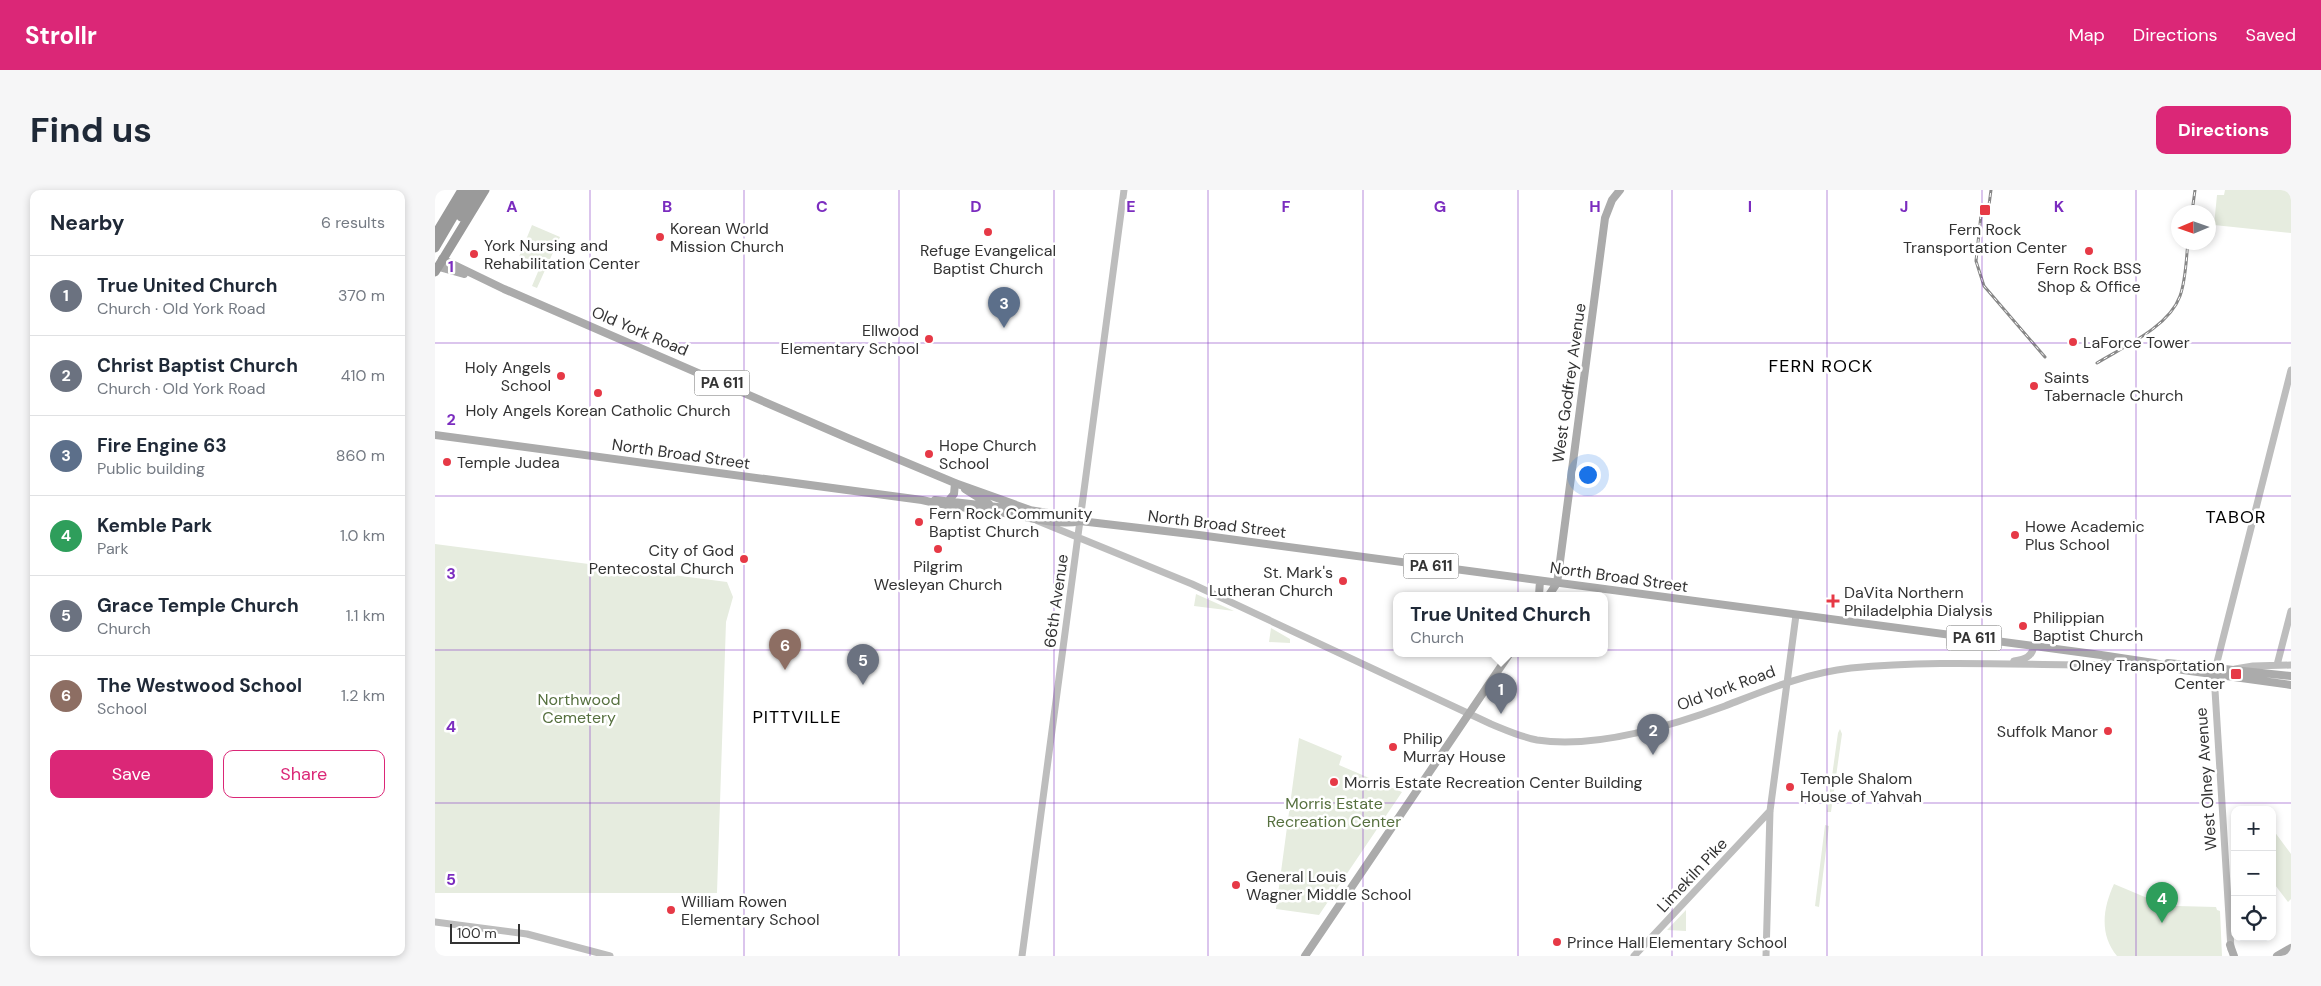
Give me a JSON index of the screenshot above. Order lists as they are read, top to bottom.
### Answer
{
  "streets": {
    "main road": [
      "Old York Road",
      "PA 611",
      "West Godfrey Avenue",
      "North Broad Street"
    ],
    "street": ["66th Avenue", "West Olney Avenue", "Limekiln Pike"]
  },
  "crossings": [
    ["Old York Road", "North Broad Street"],
    ["Old York Road", "66th Avenue"],
    ["West Godfrey Avenue", "North Broad Street"],
    ["North Broad Street", "66th Avenue"],
    ["North Broad Street", "West Olney Avenue"]
  ],
  "districts": ["FERN ROCK", "TABOR", "PITTVILLE"],
  "parks": ["Northwood Cemetery", "Morris Estate Recreation Center"],
  "places": {
    "transit": ["Fern Rock Transportation Center", "Olney Transportation Center"],
    "other": [
      "Refuge Evangelical Baptist Church",
      "Korean World Mission Church",
      "Fern Rock BSS Shop & Office",
      "York Nursing and Rehabilitation Center",
      "Ellwood Elementary School",
      "LaForce Tower",
      "Holy Angels School",
      "Saints Tabernacle Church",
      "Holy Angels Korean Catholic Church",
      "Hope Church School",
      "Temple Judea",
      "Fern Rock Community Baptist Church",
      "Howe Academic Plus School",
      "Pilgrim Wesleyan Church",
      "City of God Pentecostal Church",
      "St. Mark's Lutheran Church",
      "Philippian Baptist Church",
      "Suffolk Manor",
      "Philip Murray House",
      "Morris Estate Recreation Center Building",
      "Temple Shalom House of Yahvah",
      "General Louis Wagner Middle School",
      "William Rowen Elementary School",
      "Prince Hall Elementary School"
    ],
    "health": ["DaVita Northern Philadelphia Dialysis"]
  },
  "scale_bar": "100 m",
  "north": "left",
  "page": {
    "header": "Strollr",
    "nav": ["Map", "Directions", "Saved"],
    "buttons": [
      "Directions",
      ["Save", "Share"]
    ],
    "title": "Find us",
    "heading": ["Nearby", "6 results"],
    "list": [
      {
        "mark": "1",
        "name": "True United Church",
        "note": "Church · Old York Road",
        "value": "370 m"
      },
      {
        "mark": "2",
        "name": "Christ Baptist Church",
        "note": "Church · Old York Road",
        "value": "410 m"
      },
      {
        "mark": "3",
        "name": "Fire Engine 63",
        "note": "Public building",
        "value": "860 m"
      },
      {
        "mark": "4",
        "name": "Kemble Park",
        "note": "Park",
        "value": "1.0 km"
      },
      {
        "mark": "5",
        "name": "Grace Temple Church",
        "note": "Church",
        "value": "1.1 km"
      },
      {
        "mark": "6",
        "name": "The Westwood School",
        "note": "School",
        "value": "1.2 km"
      }
    ],
    "pins": [
      "3",
      "6",
      "5",
      "1",
      "2",
      "4"
    ],
    "popup": ["True United Church", "Church"],
    "map_buttons": ["+", "−"],
    "scale": "100 m"
  },
  "grid": {
    "columns": [
      "A",
      "B",
      "C",
      "D",
      "E",
      "F",
      "G",
      "H",
      "I",
      "J",
      "K"
    ],
    "rows": [
      "1",
      "2",
      "3",
      "4",
      "5"
    ]
  }
}
